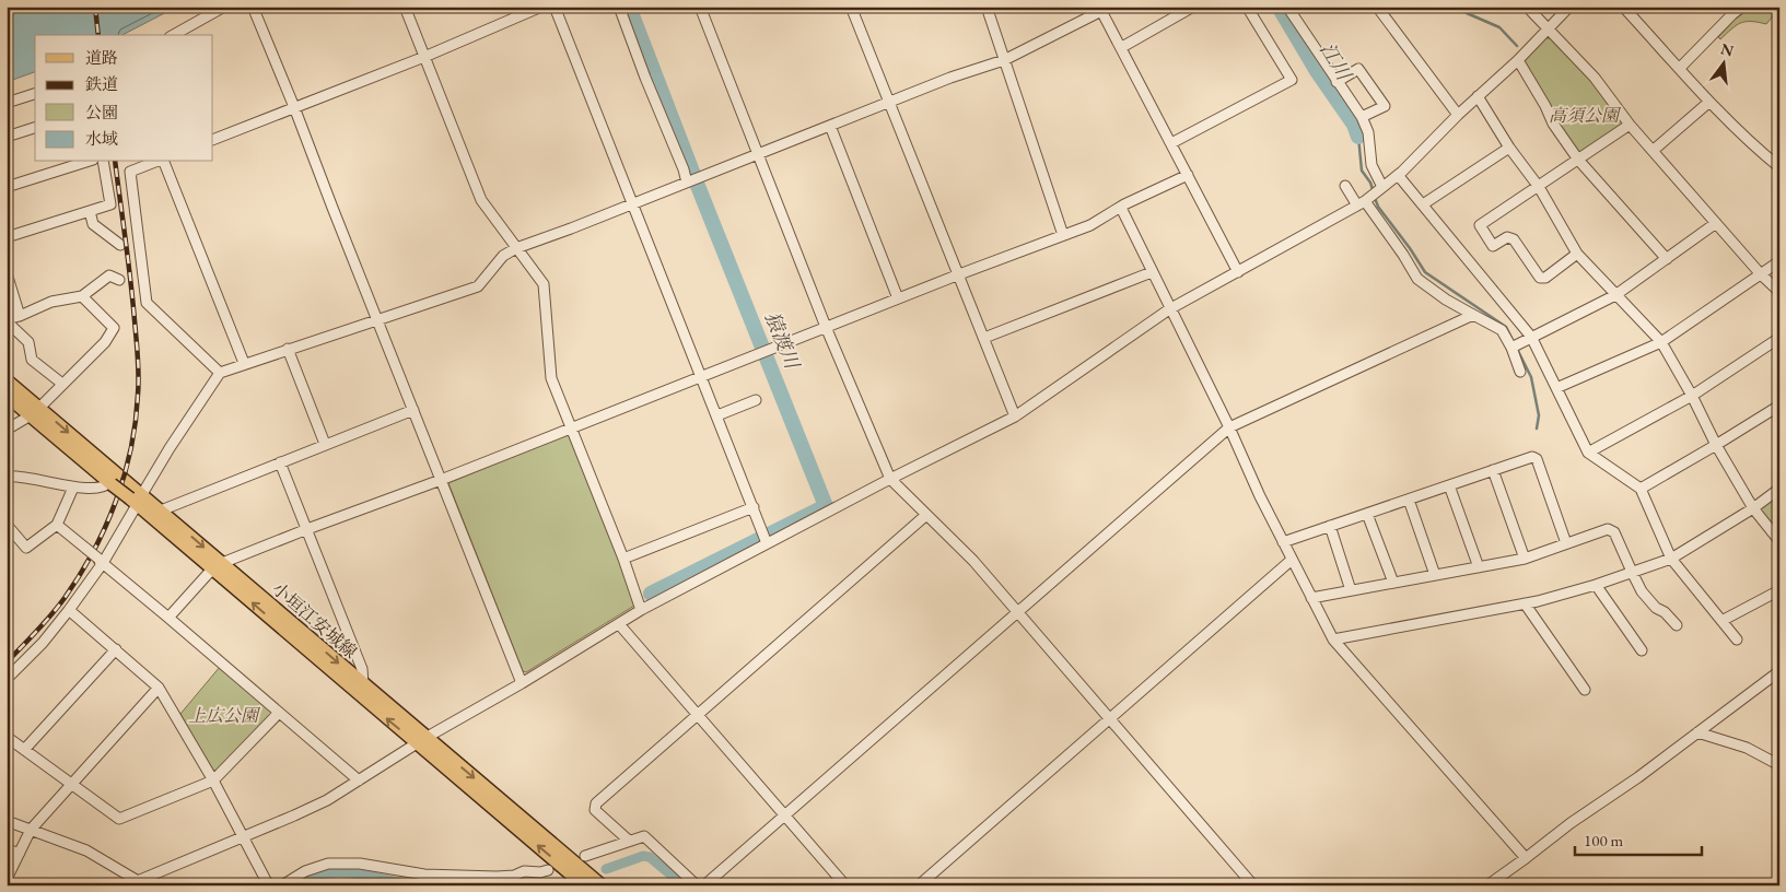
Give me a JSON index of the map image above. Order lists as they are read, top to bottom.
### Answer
{
  "streets": {
    "main road": ["小垣江安城線"]
  },
  "water": ["江川", "猿渡川"],
  "parks": ["高須公園", "上広公園"],
  "legend": [
    "道路",
    "鉄道",
    "公園",
    "水域"
  ],
  "scale_bar": "100 m",
  "north": "top"
}
